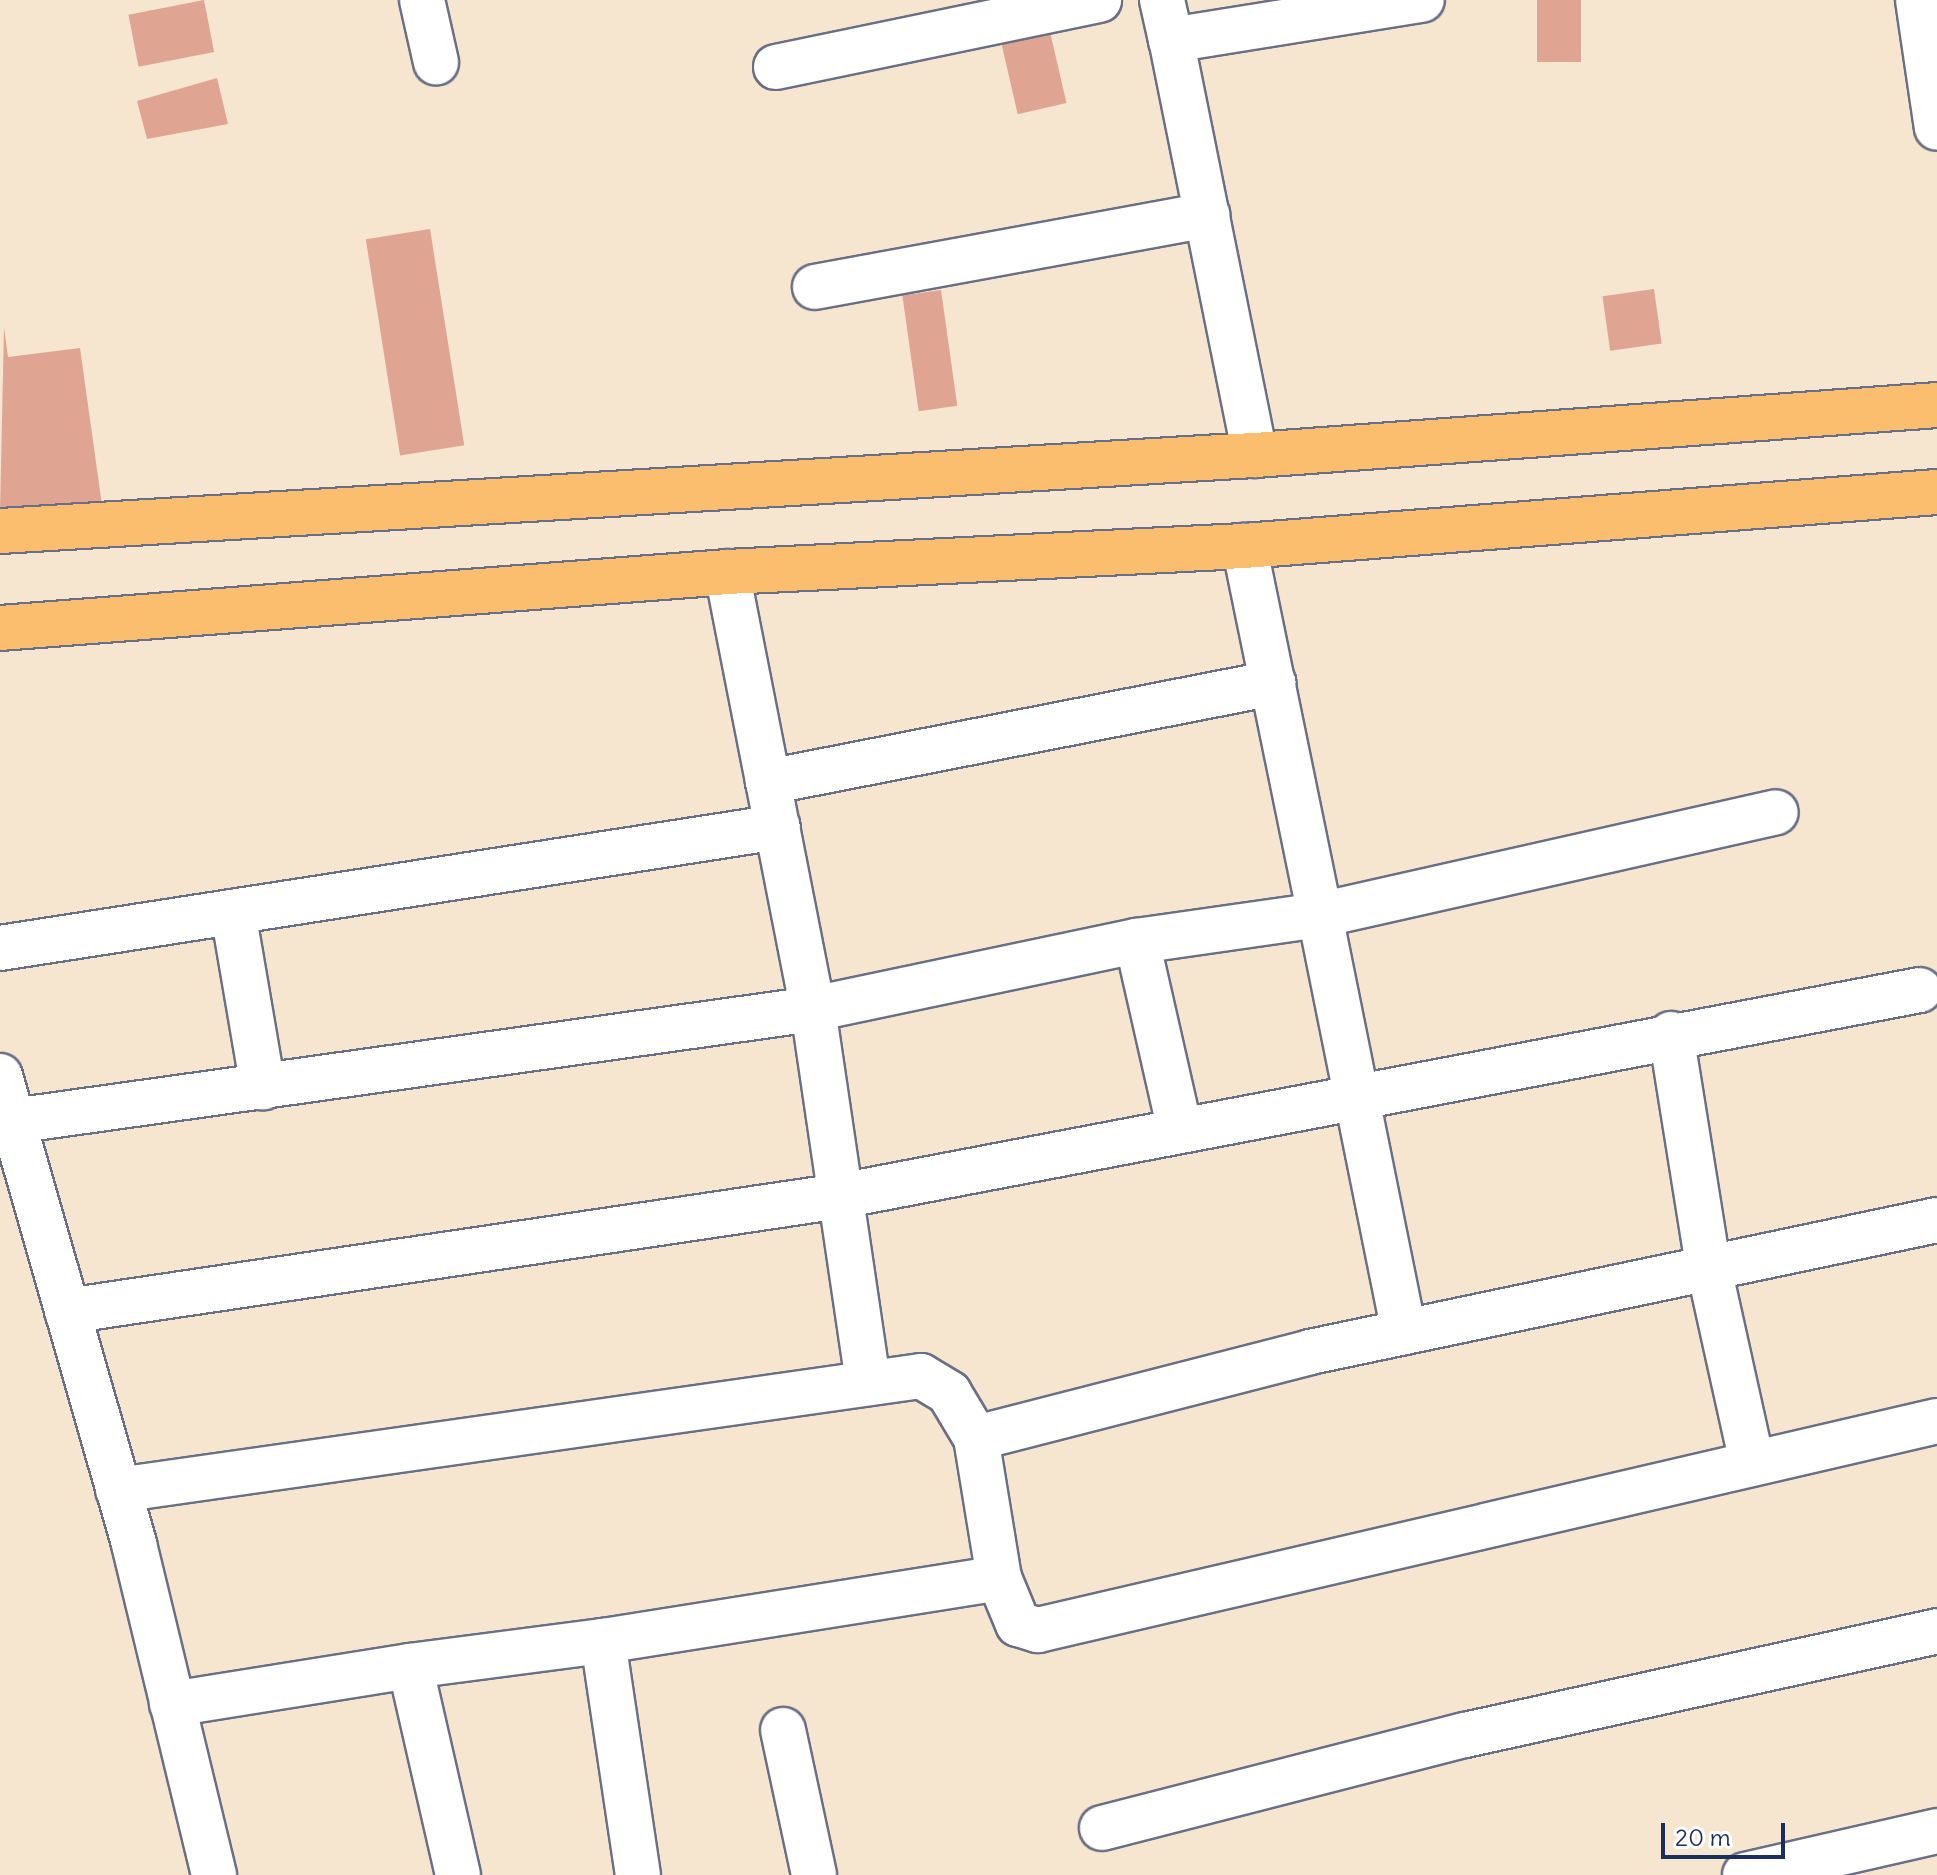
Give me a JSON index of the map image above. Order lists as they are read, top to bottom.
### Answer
{
  "scale_bar": "20 m"
}
